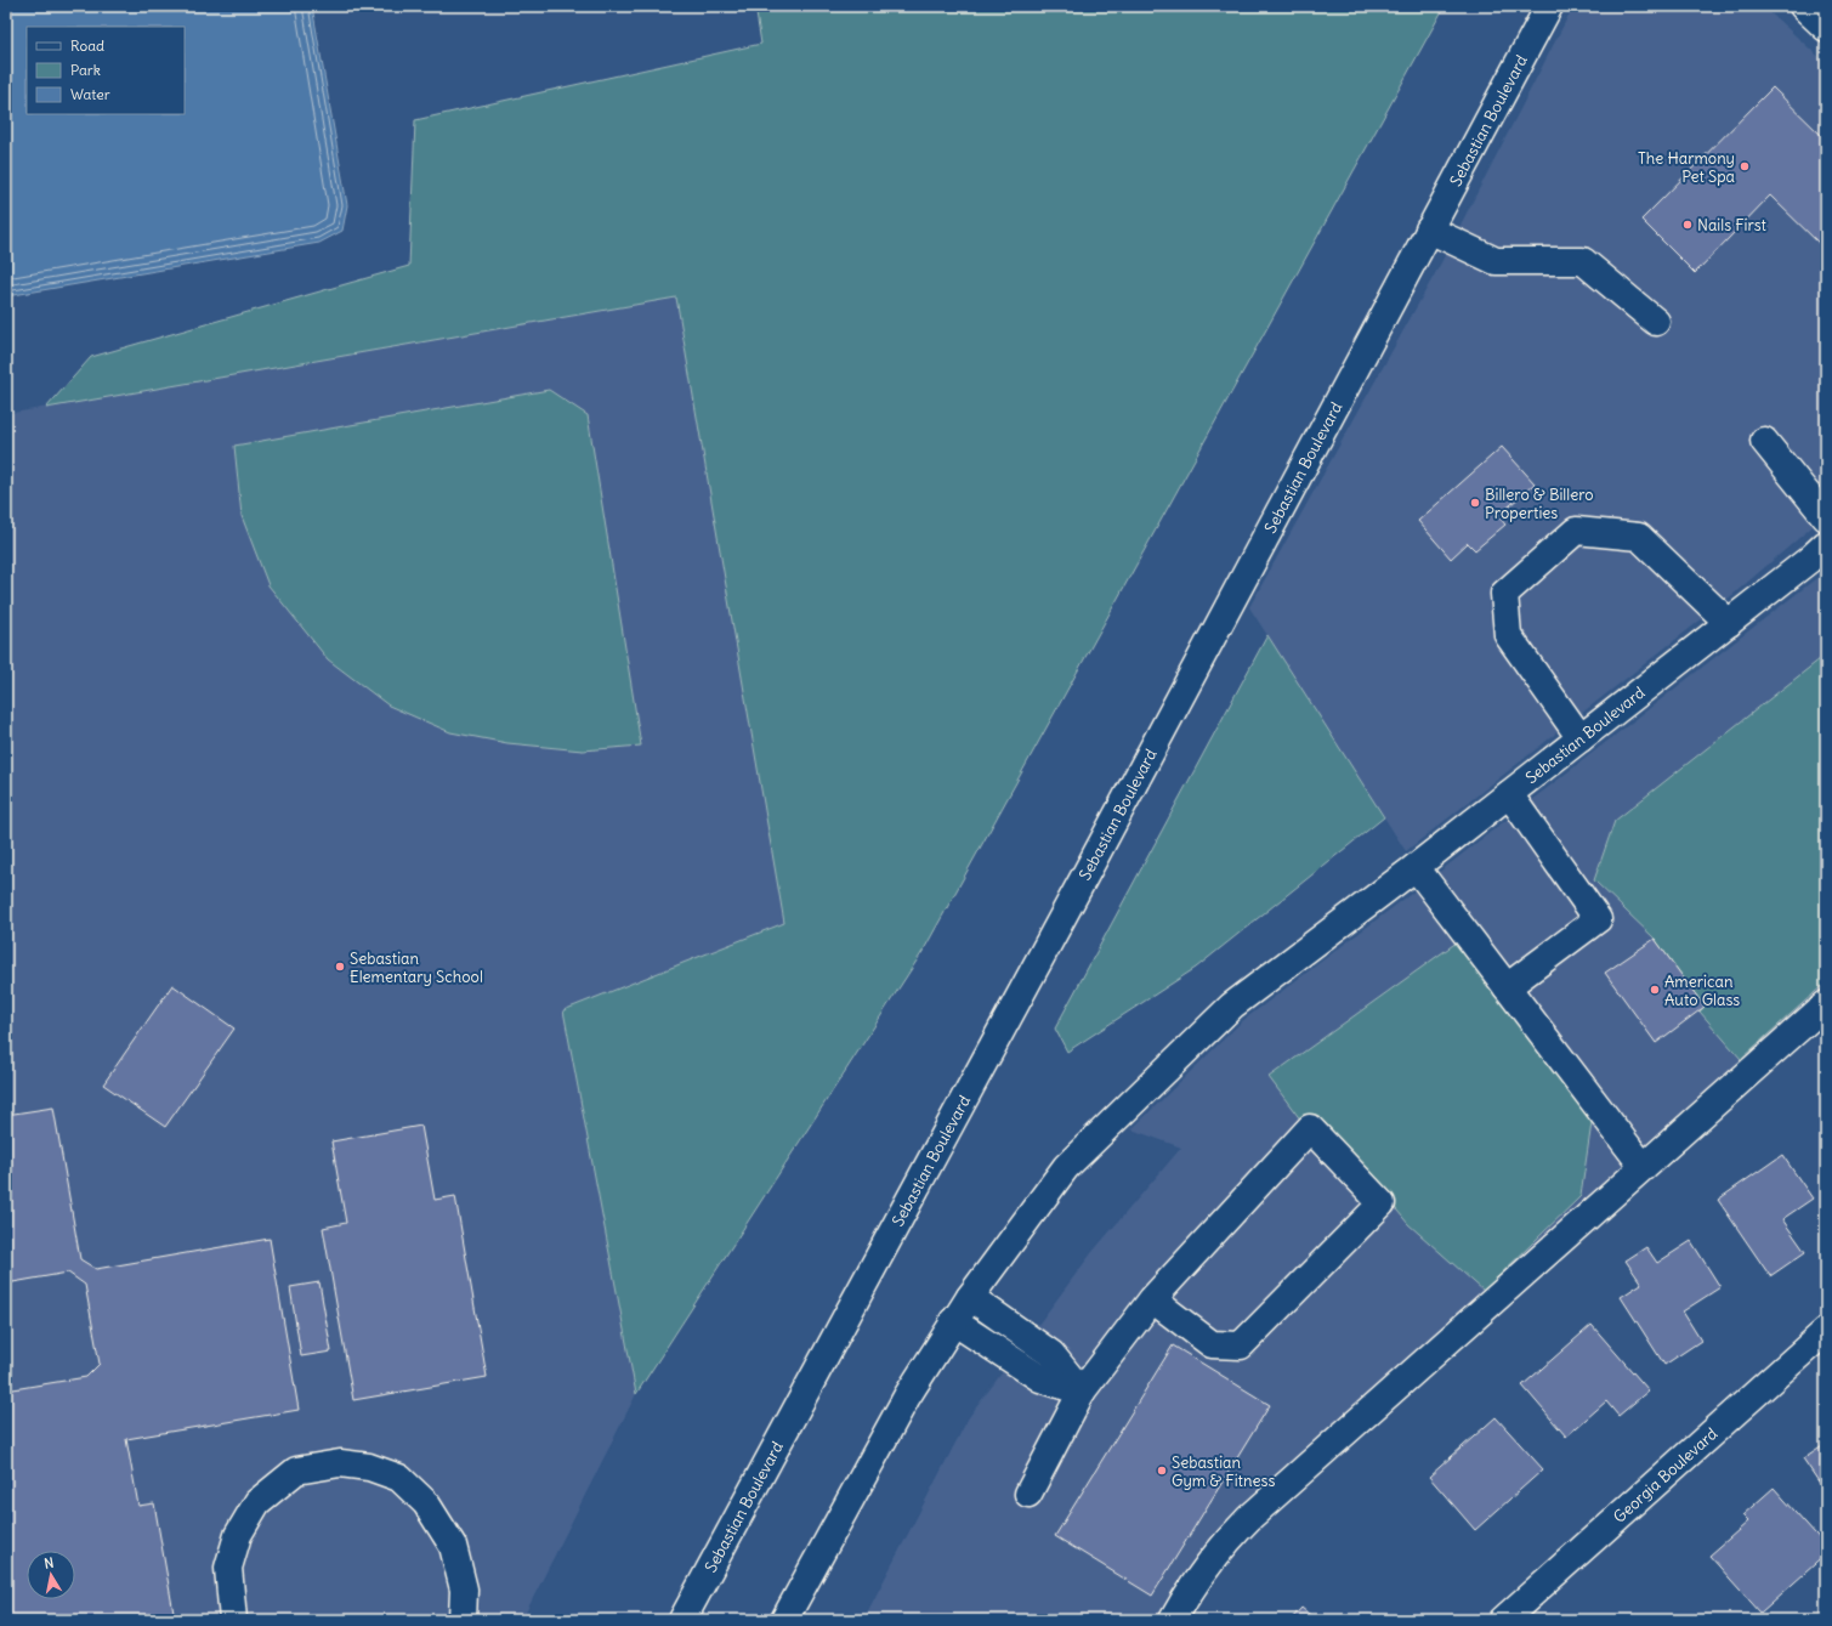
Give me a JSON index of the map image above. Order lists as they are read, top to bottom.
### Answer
{
  "streets": {
    "main road": ["Sebastian Boulevard", "Georgia Boulevard"]
  },
  "places": [
    "The Harmony Pet Spa",
    "Nails First",
    "Billero & Billero Properties",
    "Sebastian Elementary School",
    "American Auto Glass",
    "Sebastian Gym & Fitness"
  ],
  "legend": ["Road", "Park", "Water"],
  "north": "top"
}
